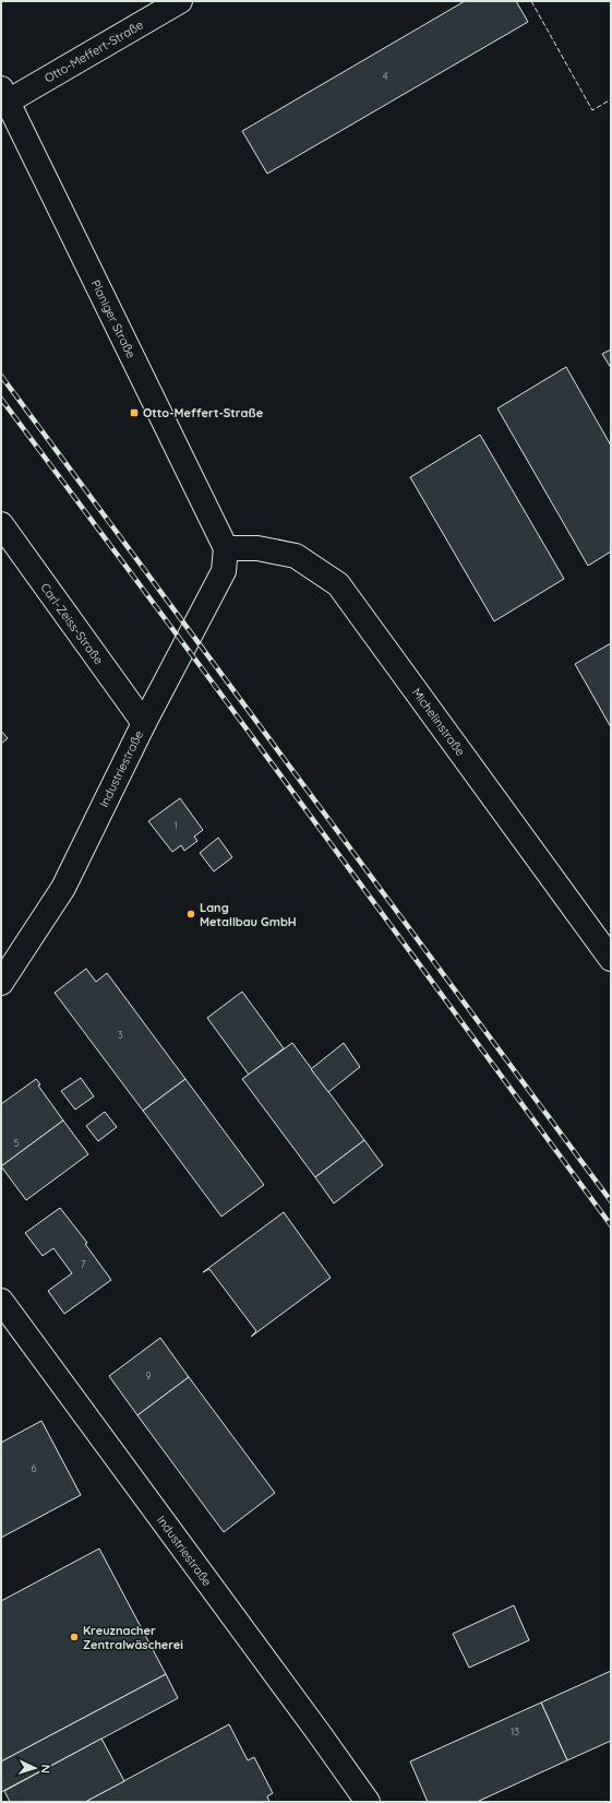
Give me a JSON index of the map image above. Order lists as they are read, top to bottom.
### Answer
{
  "streets": {
    "street": [
      "Otto-Meffert-Straße",
      "Planiger Straße",
      "Carl-Zeiss-Straße",
      "Michelinstraße",
      "Industriestraße"
    ]
  },
  "crossings": [
    ["Otto-Meffert-Straße", "Planiger Straße"],
    ["Planiger Straße", "Michelinstraße"],
    ["Planiger Straße", "Industriestraße"],
    ["Carl-Zeiss-Straße", "Industriestraße"],
    ["Michelinstraße", "Industriestraße"]
  ],
  "places": {
    "transit": ["Otto-Meffert-Straße"],
    "other": ["Lang Metallbau GmbH", "Kreuznacher Zentralwäscherei"]
  },
  "house_numbers": [
    "4",
    "1",
    "3",
    "5",
    "7",
    "9",
    "6",
    "13"
  ],
  "north": "right"
}
